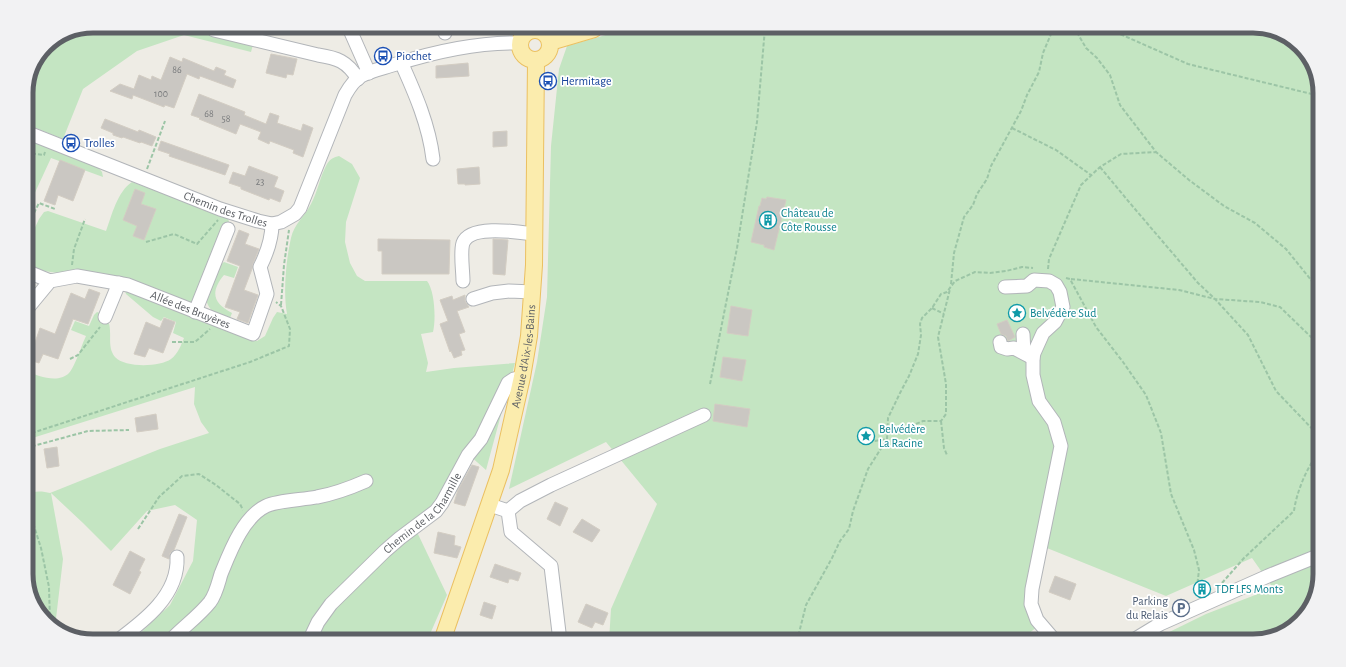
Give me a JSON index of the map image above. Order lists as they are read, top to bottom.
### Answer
{
  "streets": {
    "main road": ["Avenue d'Aix-les-Bains"],
    "street": ["Chemin des Trolles", "Allée des Bruyères", "Chemin de la Charmille"]
  },
  "crossings": [
    ["Avenue d'Aix-les-Bains", "Chemin de la Charmille"]
  ],
  "places": {
    "bus stop": ["Piochet", "Hermitage", "Trolles"],
    "building": ["Château de Côte Rousse", "TDF LFS Monts"],
    "place": ["Belvédère Sud", "Belvédère La Racine"],
    "parking": ["Parking du Relais"]
  },
  "house_numbers": [
    "86",
    "100",
    "68",
    "58",
    "23"
  ]
}
